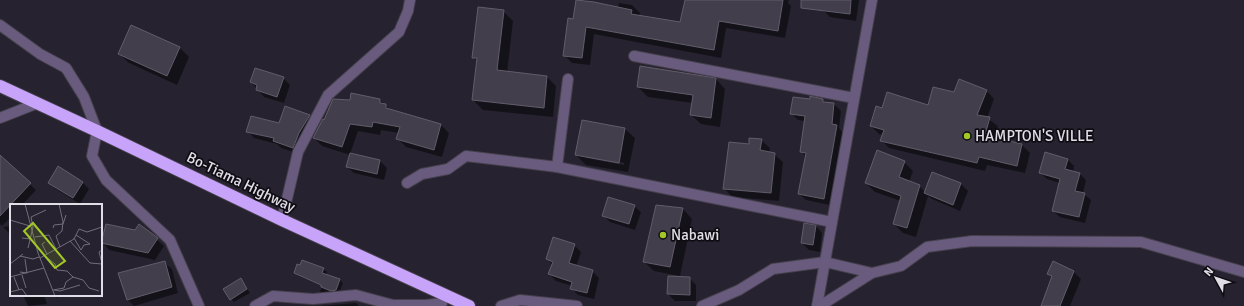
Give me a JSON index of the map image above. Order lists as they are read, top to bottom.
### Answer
{
  "streets": {
    "highway": ["Bo-Tiama Highway"]
  },
  "places": ["HAMPTON'S VILLE", "Nabawi"],
  "north": "top left"
}
